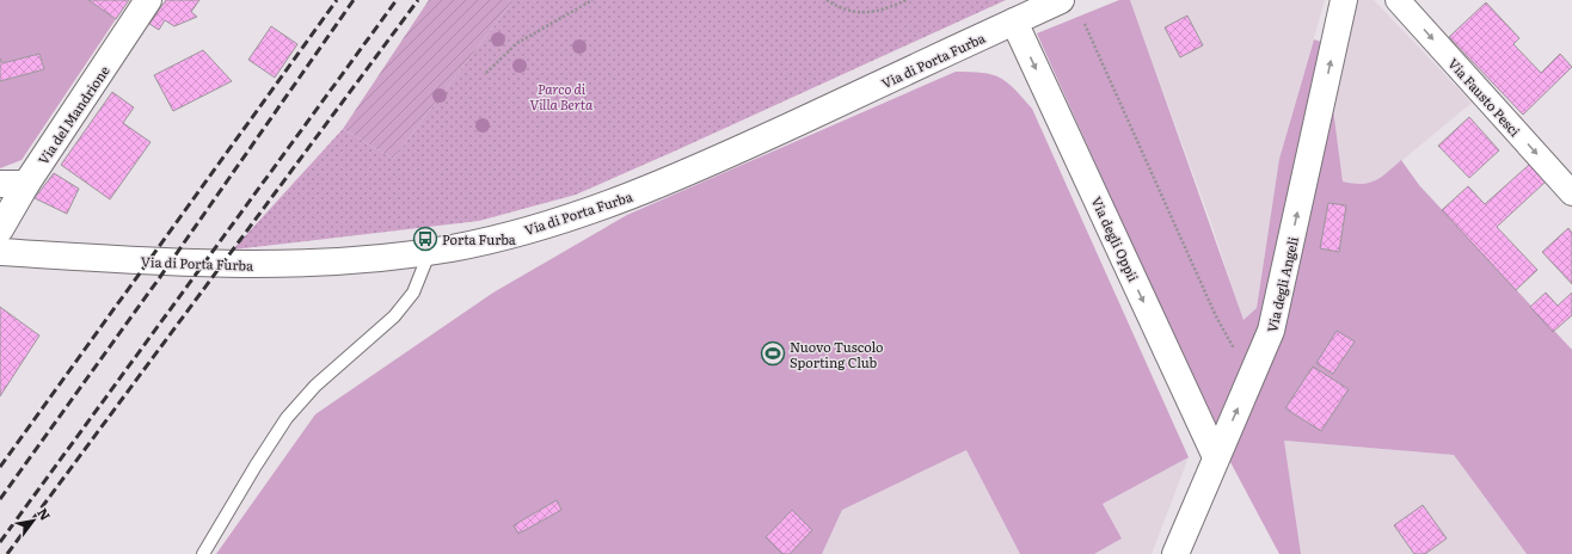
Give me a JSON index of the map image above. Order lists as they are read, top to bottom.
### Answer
{
  "streets": {
    "street": [
      "Via di Porta Furba",
      "Via Fausto Pesci",
      "Via del Mandrione",
      "Via degli Oppii",
      "Via degli Angeli"
    ]
  },
  "crossings": [
    ["Via di Porta Furba", "Via degli Oppii"],
    ["Via degli Oppii", "Via degli Angeli"]
  ],
  "one_way": ["Via Fausto Pesci", "Via degli Oppii", "Via degli Angeli"],
  "parks": ["Parco di Villa Berta"],
  "places": {
    "bus stop": ["Porta Furba"],
    "sports": ["Nuovo Tuscolo Sporting Club"]
  },
  "north": "top right"
}
